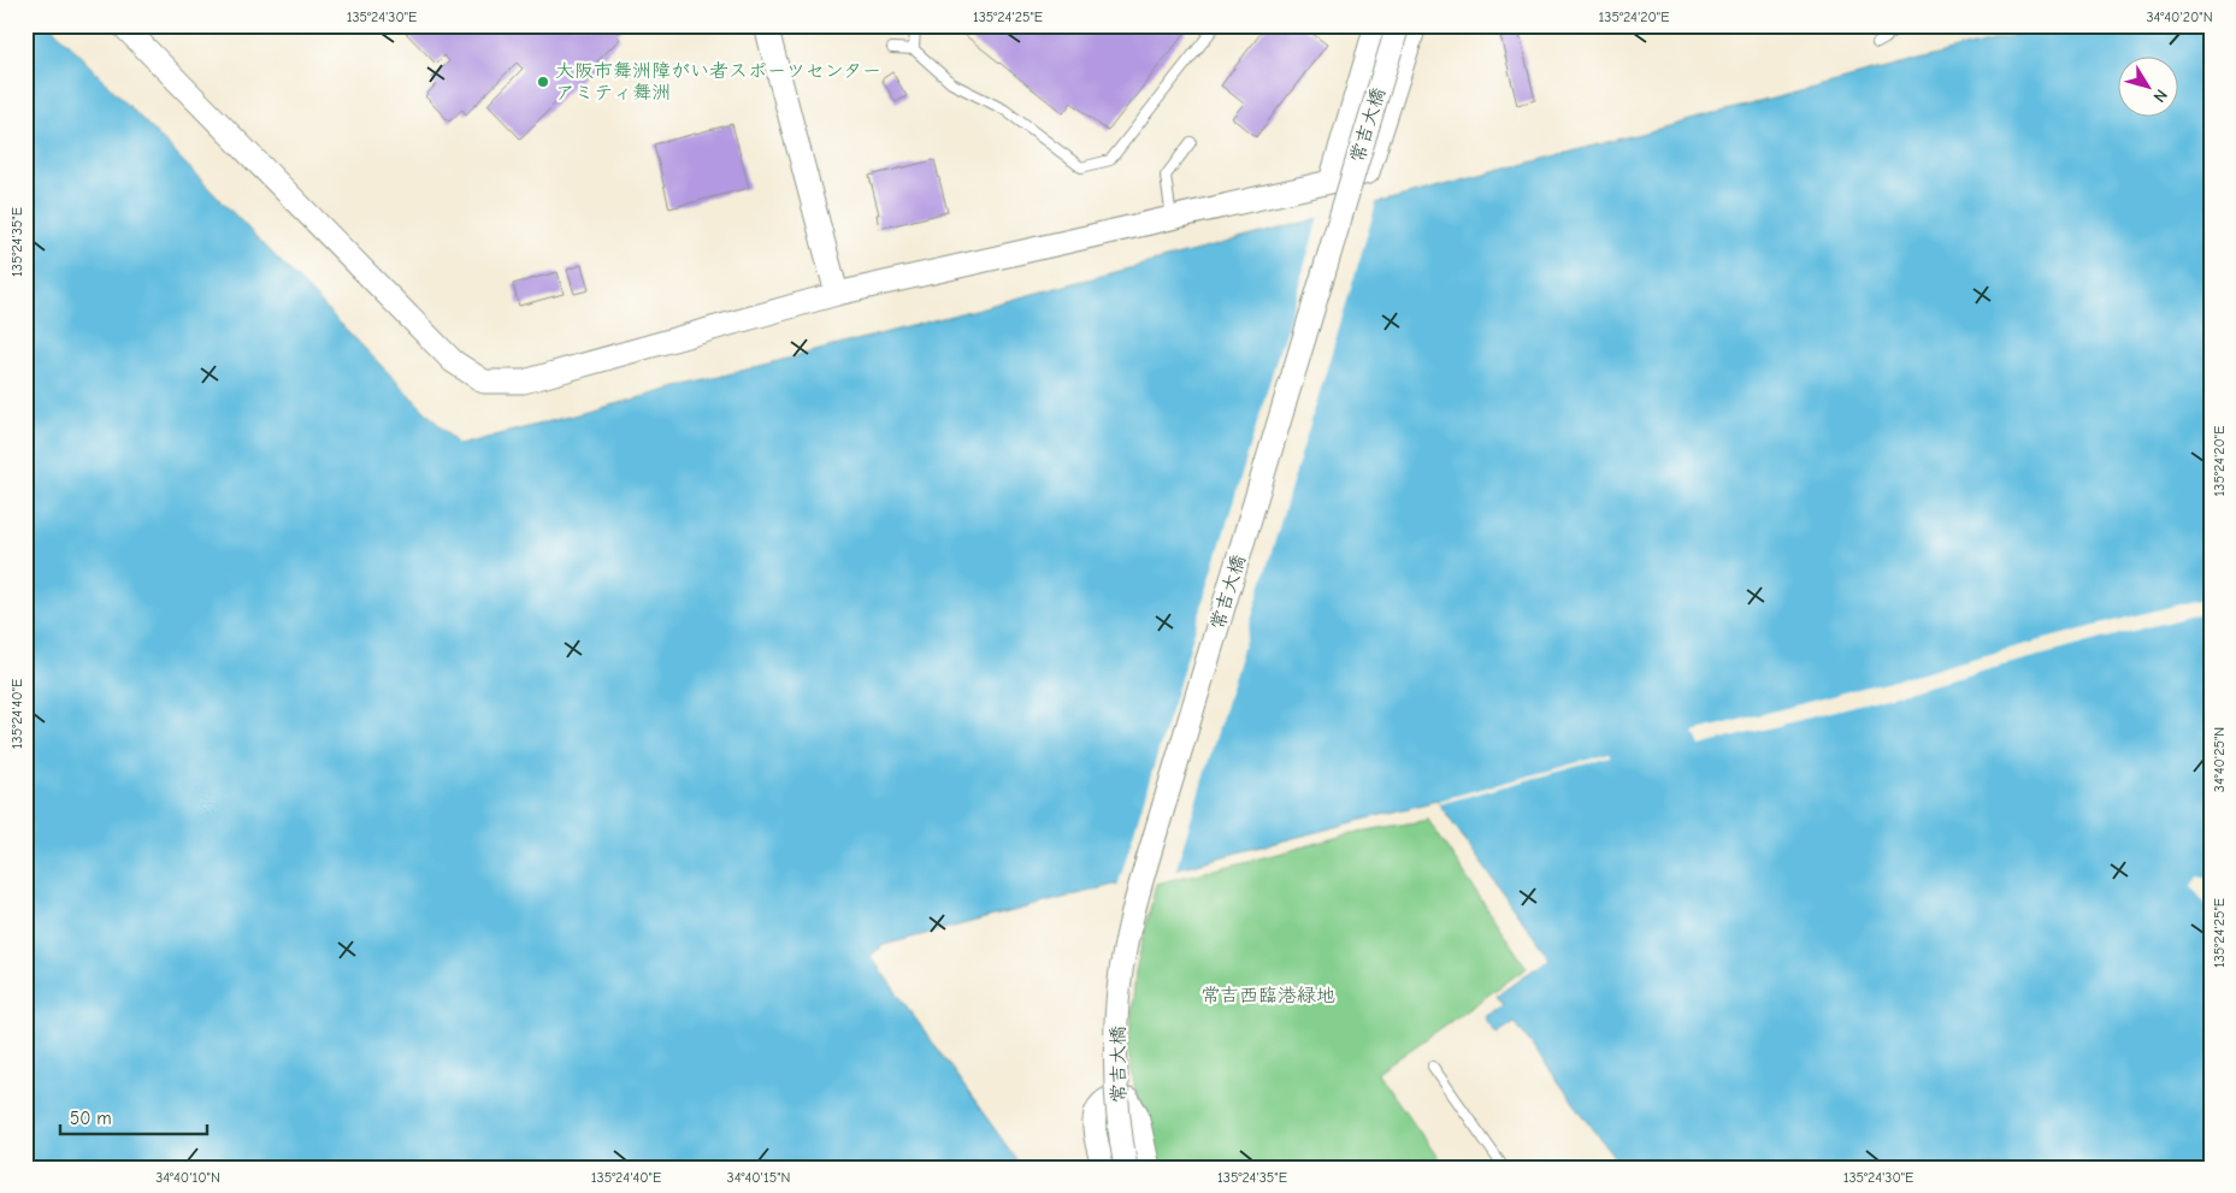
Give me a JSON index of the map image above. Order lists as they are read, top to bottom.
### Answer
{
  "streets": {
    "street": ["常吉大橋"]
  },
  "parks": ["常吉西臨港緑地"],
  "places": ["大阪市舞洲障がい者スポーツセンター アミティ舞洲"],
  "scale_bar": "50 m",
  "north": "bottom right",
  "coordinates": [
    "135°24'30\"E",
    "135°24'25\"E",
    "135°24'20\"E",
    "34°40'20\"N",
    "135°24'35\"E",
    "135°24'40\"E",
    "34°40'25\"N",
    "34°40'10\"N",
    "34°40'15\"N"
  ]
}
